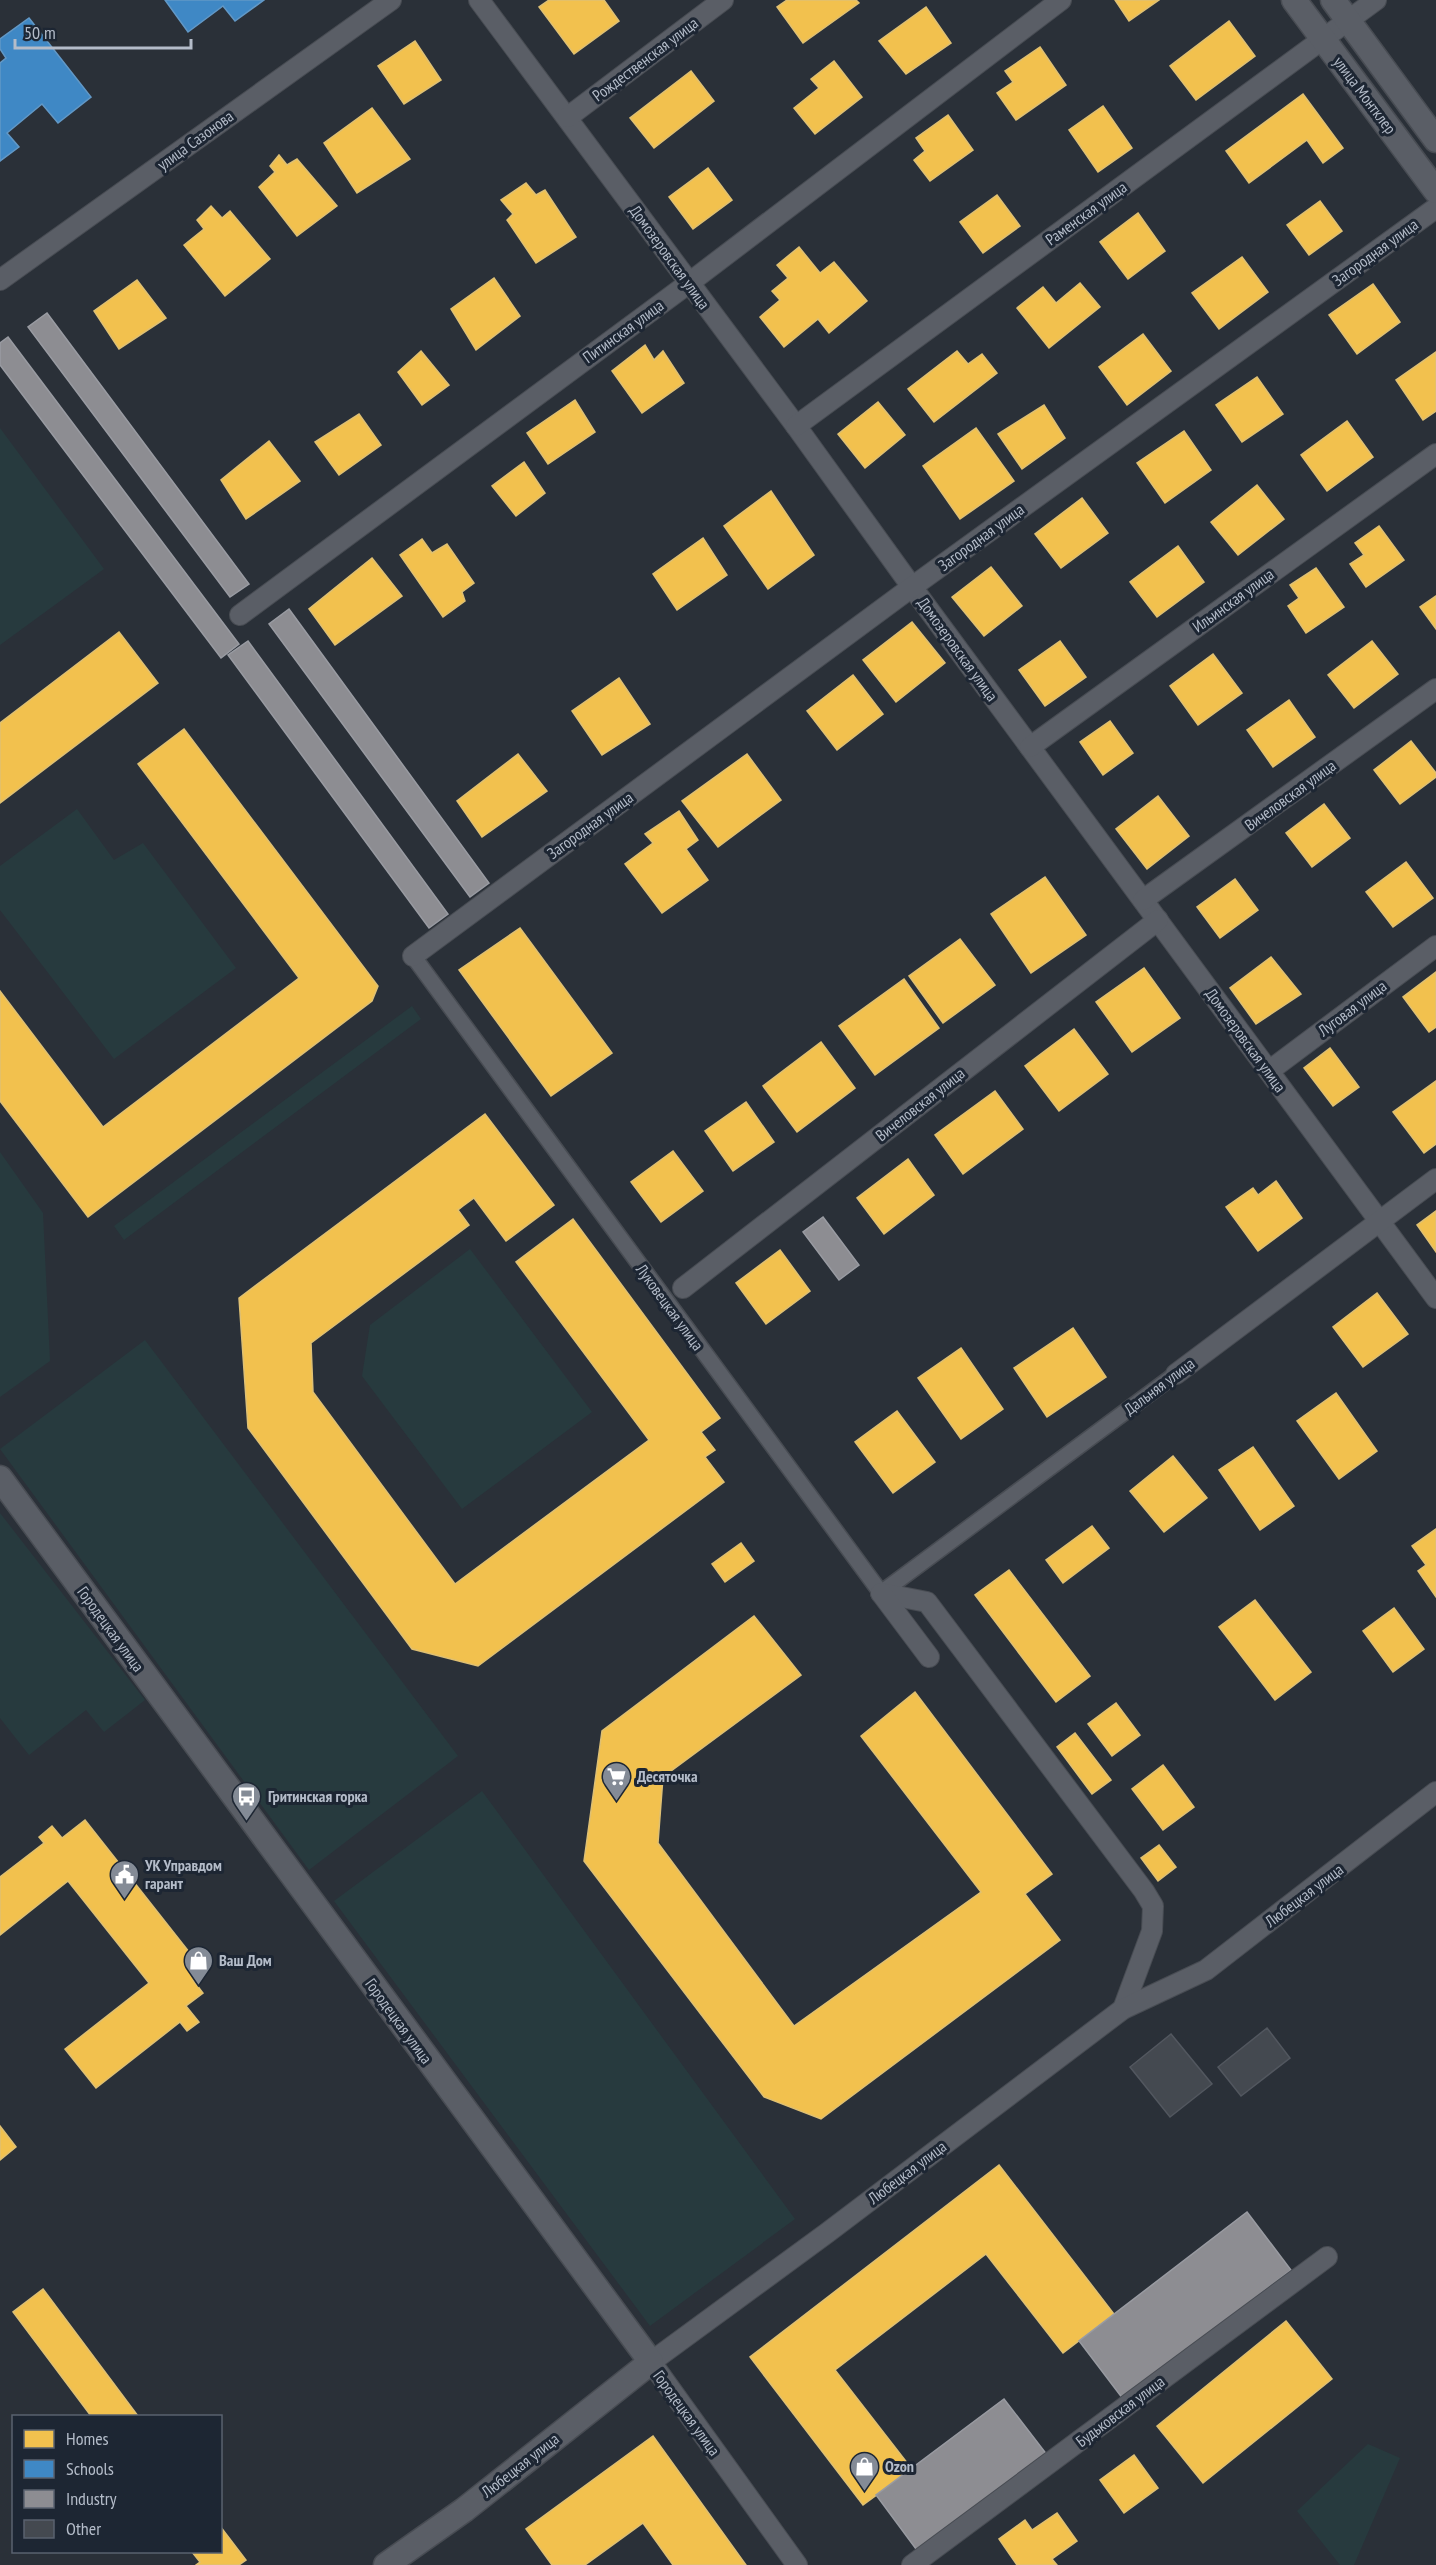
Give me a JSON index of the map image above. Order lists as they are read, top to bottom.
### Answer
{
  "streets": {
    "street": [
      "Рождественская улица",
      "улица Монтклер",
      "улица Сазонова",
      "Раменская улица",
      "Загородная улица",
      "Домозеровская улица",
      "Питинская улица",
      "Ильинская улица",
      "Вичеловская улица",
      "Луговая улица",
      "Луковецкая улица",
      "Дальняя улица",
      "Городецкая улица",
      "Любецкая улица",
      "Будьковская улица"
    ]
  },
  "crossings": [
    ["Рождественская улица", "Домозеровская улица"],
    ["улица Монтклер", "Раменская улица"],
    ["Раменская улица", "Домозеровская улица"],
    ["Загородная улица", "Домозеровская улица"],
    ["Загородная улица", "Луковецкая улица"],
    ["Домозеровская улица", "Питинская улица"],
    ["Домозеровская улица", "Ильинская улица"],
    ["Домозеровская улица", "Вичеловская улица"],
    ["Домозеровская улица", "Луговая улица"],
    ["Домозеровская улица", "Дальняя улица"],
    ["Луковецкая улица", "Дальняя улица"],
    ["Городецкая улица", "Любецкая улица"]
  ],
  "places": {
    "supermarket": ["Десяточка"],
    "bus stop": ["Гритинская горка"],
    "public building": ["УК Управдом гарант"],
    "shop": ["Ваш Дом", "Ozon"]
  },
  "legend": [
    "Homes",
    "Schools",
    "Industry",
    "Other"
  ],
  "scale_bar": "50 m"
}
